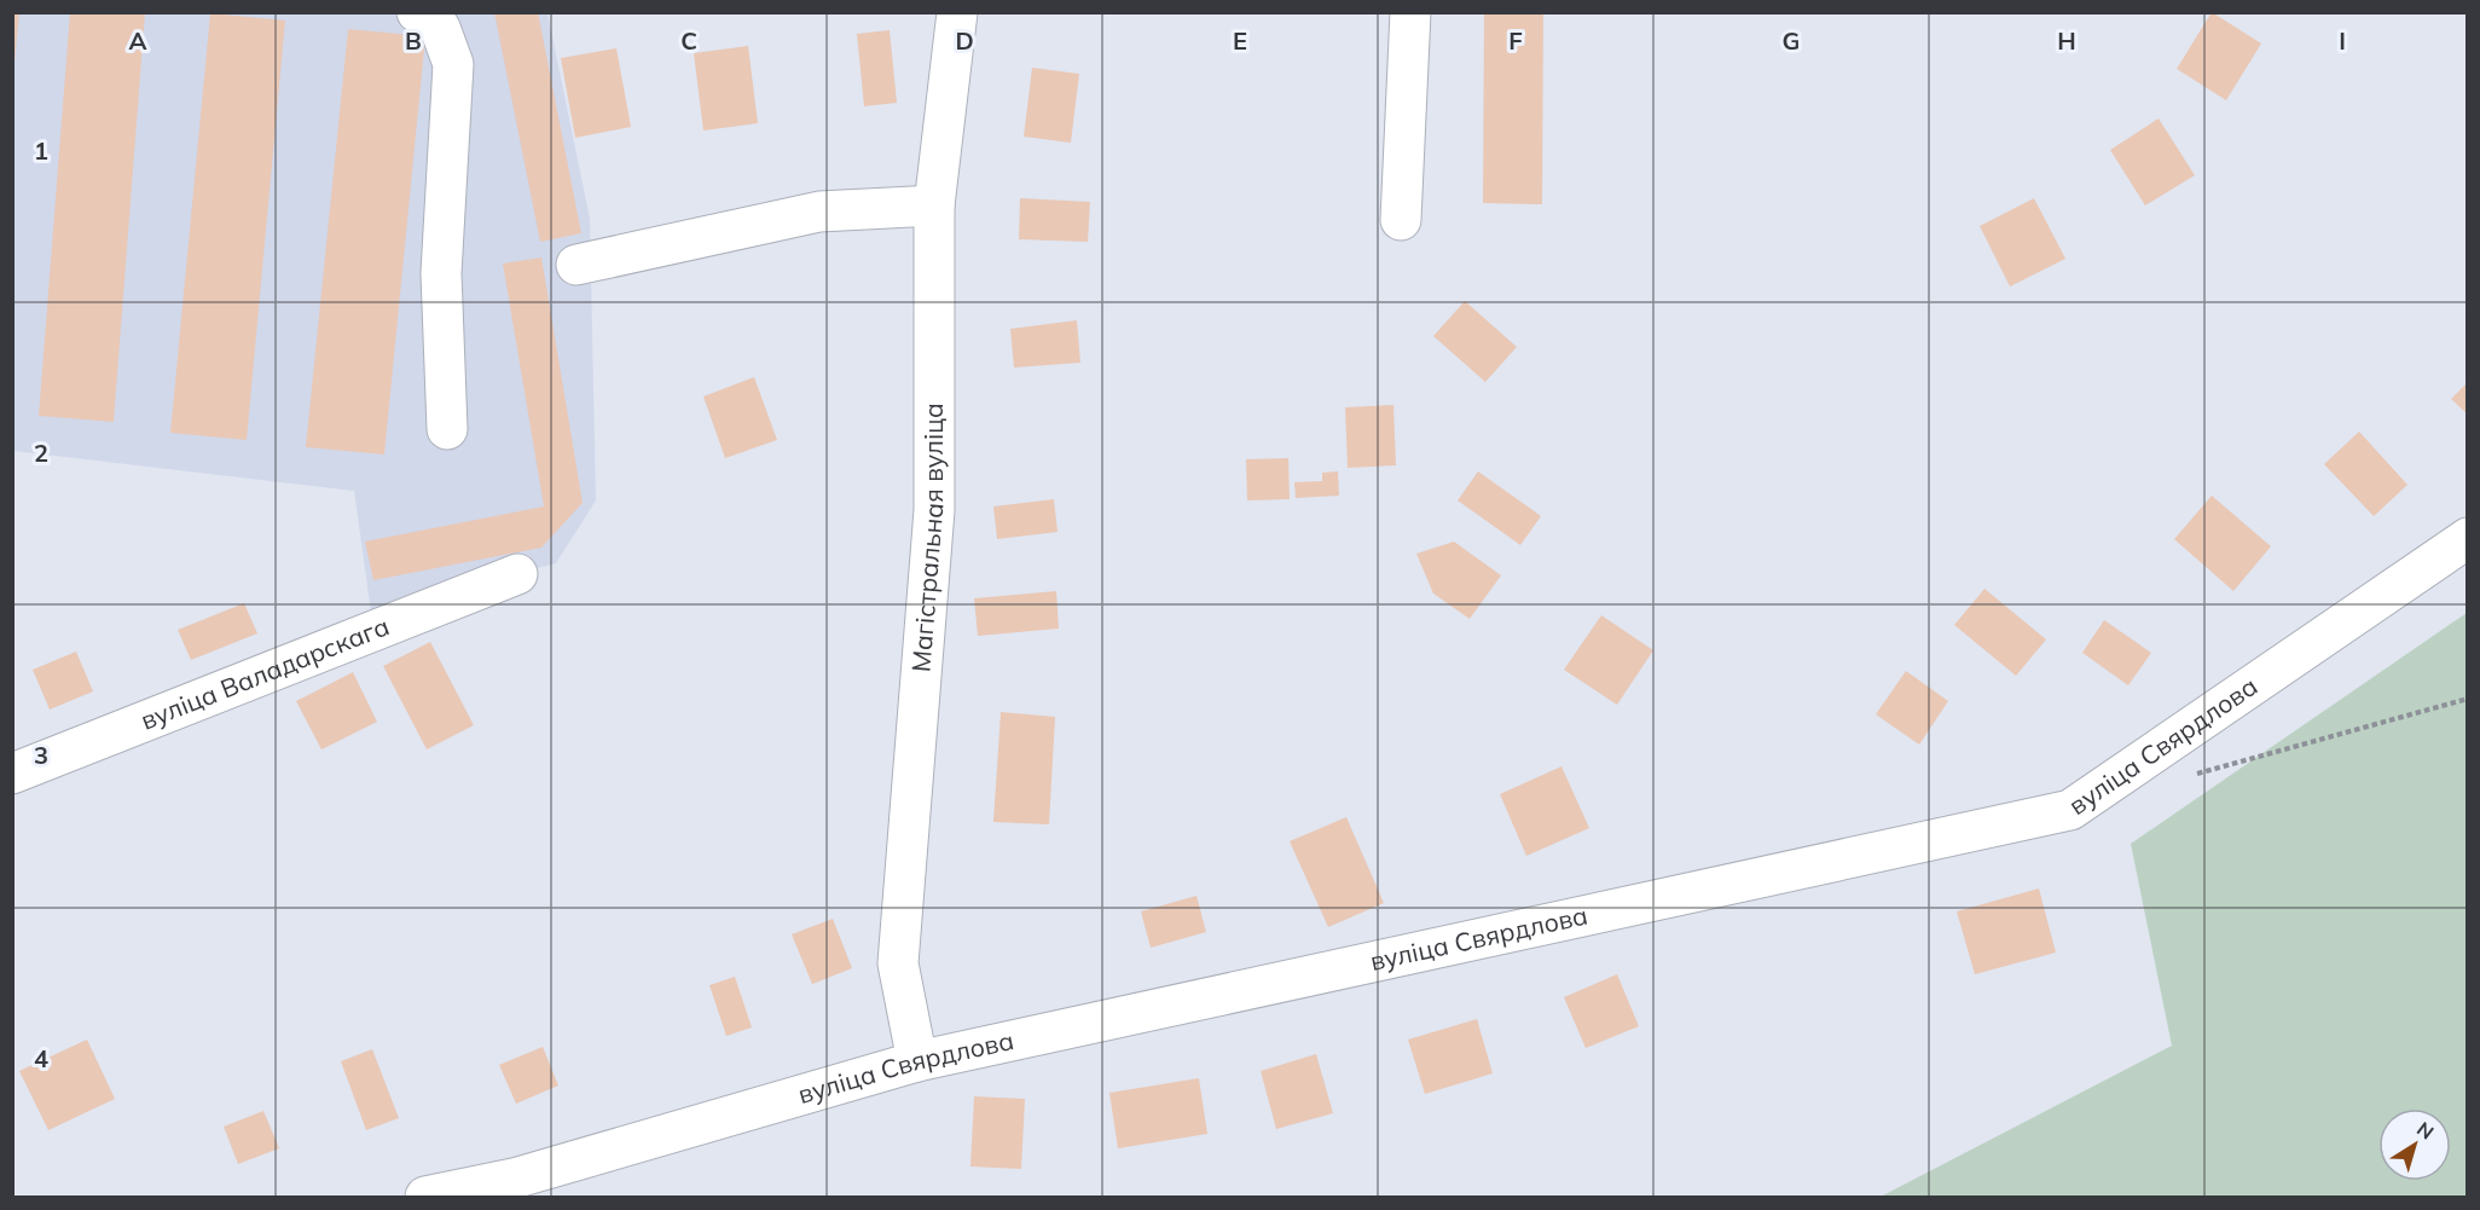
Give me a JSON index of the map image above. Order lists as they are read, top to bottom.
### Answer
{
  "streets": {
    "street": ["Магістральная вуліца", "вуліца Валадарскага", "вуліца Свярдлова"]
  },
  "crossings": [
    ["Магістральная вуліца", "вуліца Свярдлова"]
  ],
  "north": "top right",
  "grid": {
    "columns": [
      "A",
      "B",
      "C",
      "D",
      "E",
      "F",
      "G",
      "H",
      "I"
    ],
    "rows": [
      "1",
      "2",
      "3",
      "4"
    ]
  }
}
